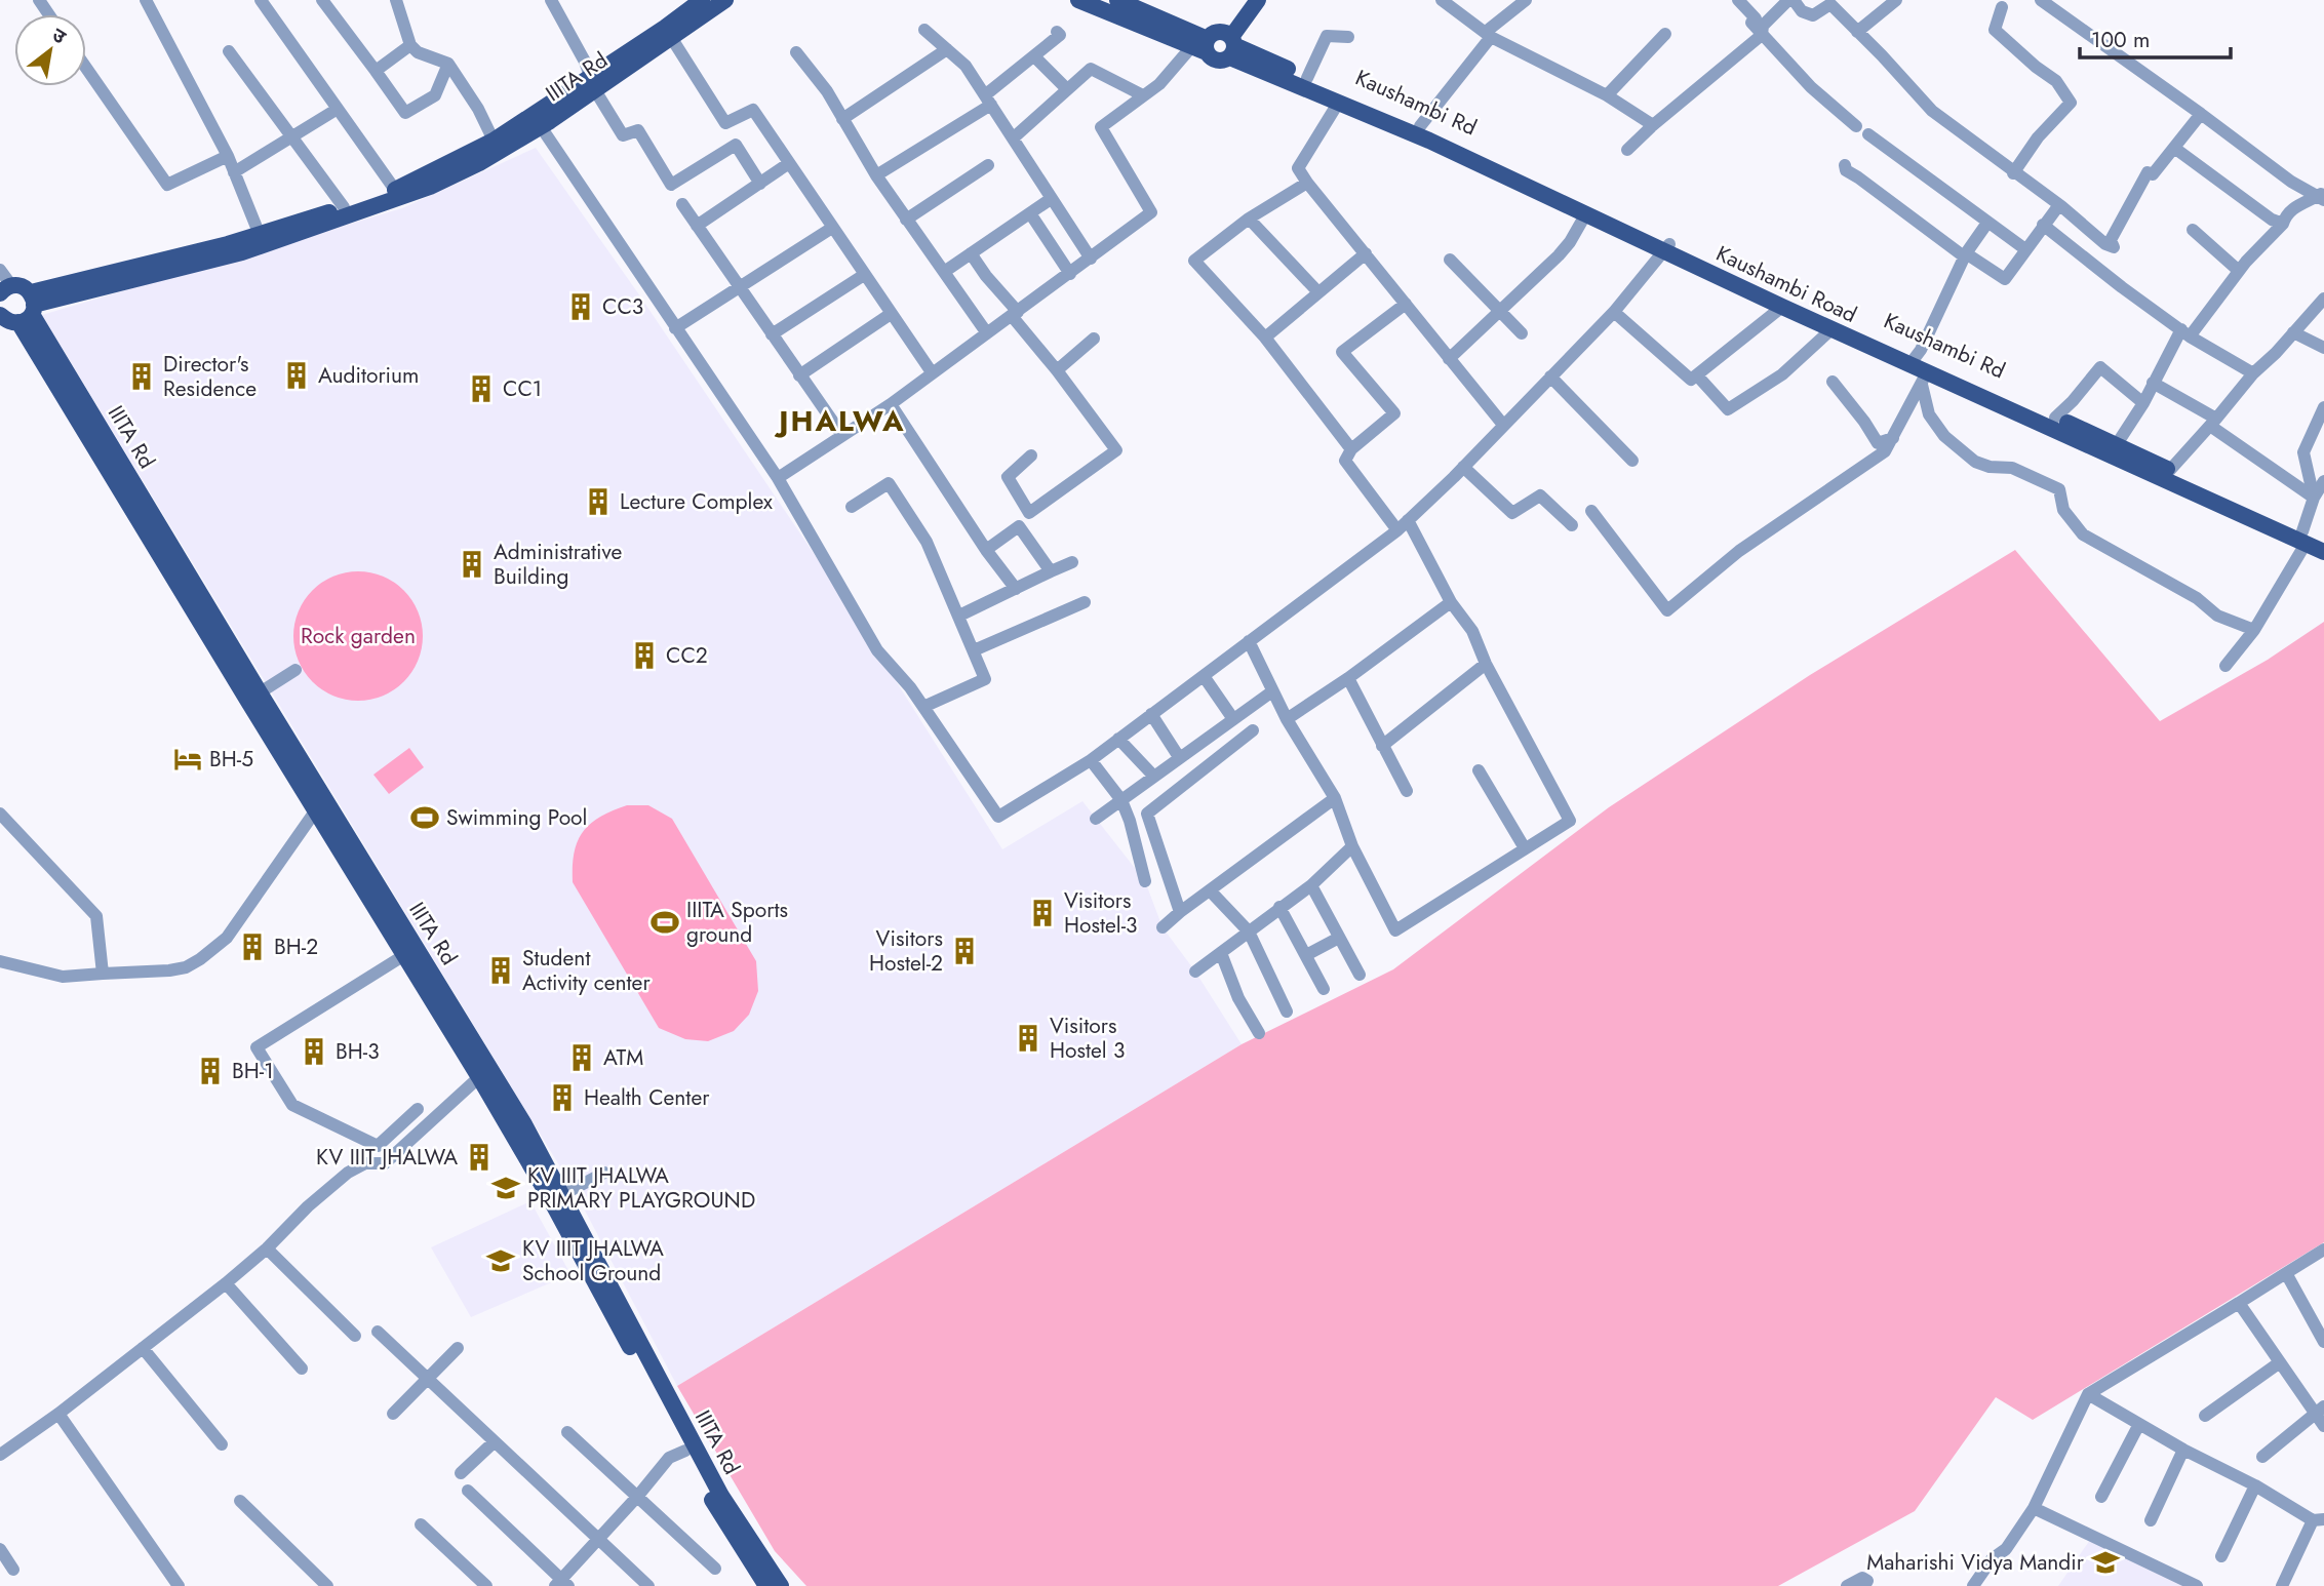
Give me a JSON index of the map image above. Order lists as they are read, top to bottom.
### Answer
{
  "streets": {
    "main road": ["IIITA Rd", "Kaushambi Rd", "Kaushambi Road"]
  },
  "crossings": [
    ["Kaushambi Rd", "Kaushambi Road"]
  ],
  "districts": ["JHALWA"],
  "parks": ["Rock garden"],
  "places": {
    "building": [
      "CC3",
      "Auditorium",
      "Director's Residence",
      "CC1",
      "Lecture Complex",
      "Administrative Building",
      "CC2",
      "Visitors Hostel-3",
      "BH-2",
      "Visitors Hostel-2",
      "Student Activity center",
      "Visitors Hostel 3",
      "BH-3",
      "ATM",
      "BH-1",
      "Health Center",
      "KV IIIT JHALWA"
    ],
    "hotel": ["BH-5"],
    "sports": ["Swimming Pool", "IIITA Sports ground"],
    "school or university": ["KV IIIT JHALWA PRIMARY PLAYGROUND", "KV IIIT JHALWA School Ground", "Maharishi Vidya Mandir"]
  },
  "scale_bar": "100 m",
  "north": "top right"
}
